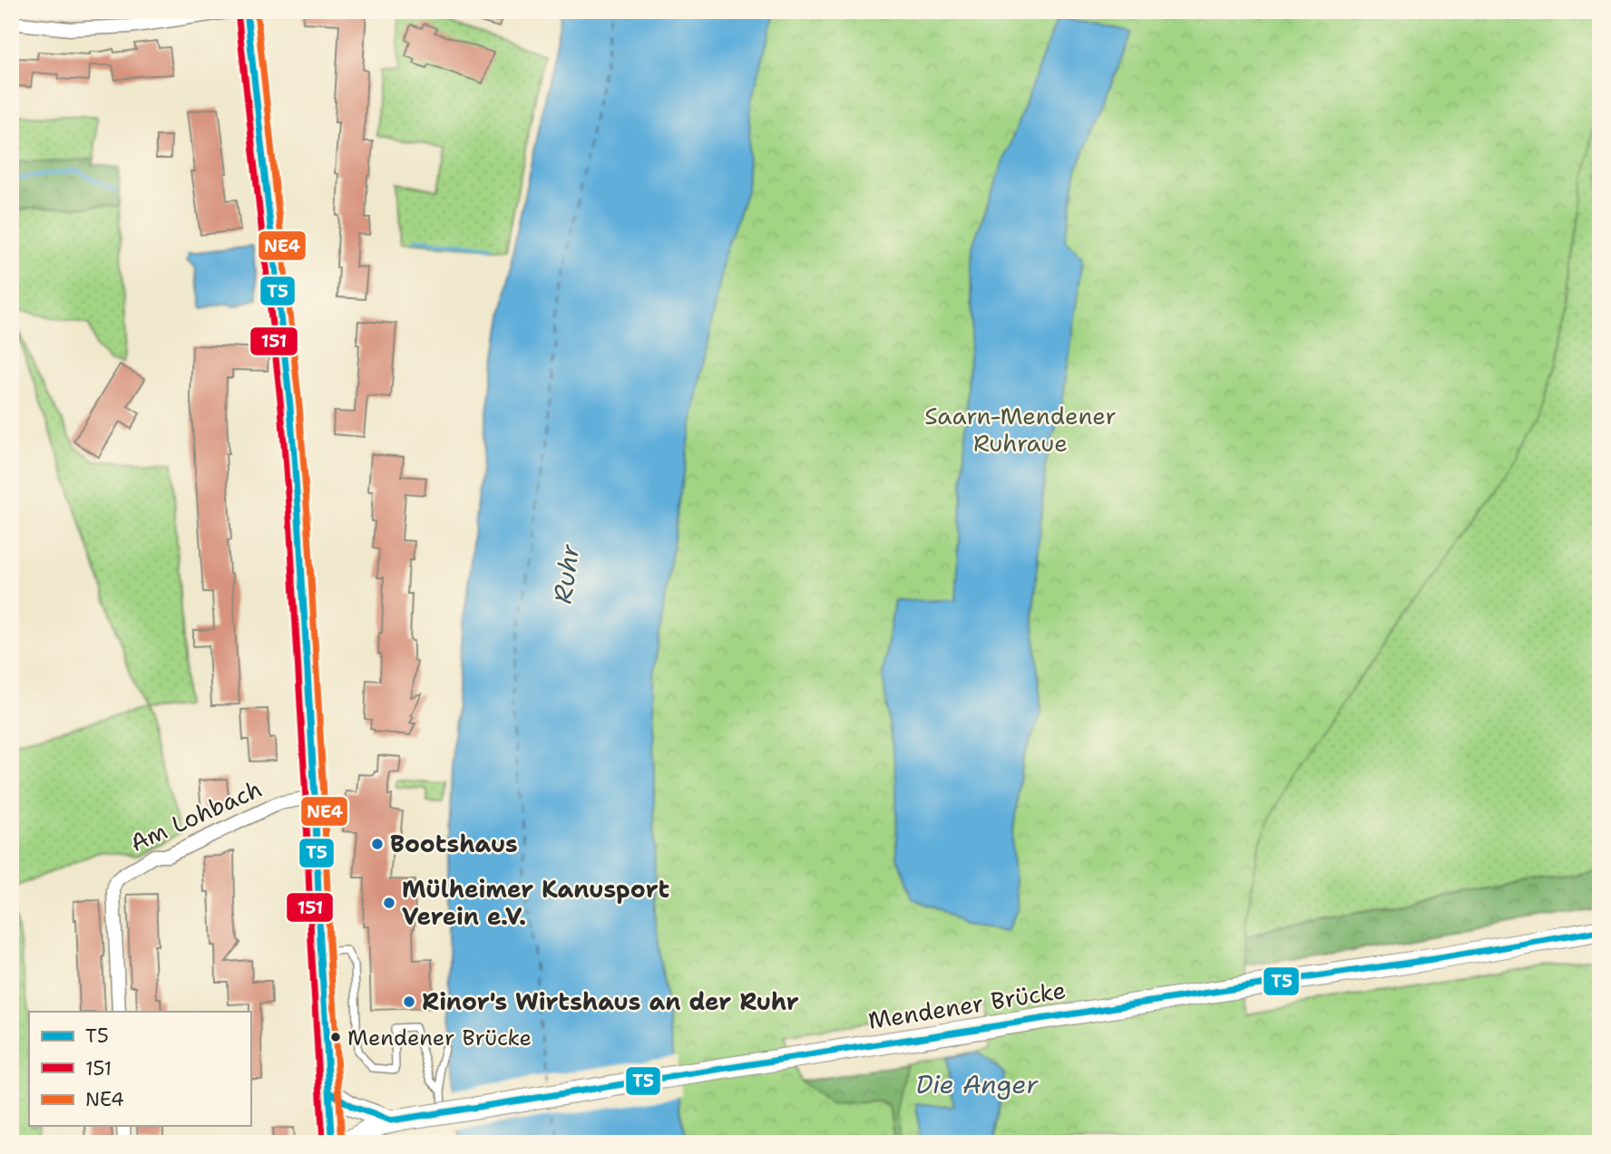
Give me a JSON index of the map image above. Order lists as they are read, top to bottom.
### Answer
{
  "streets": {
    "main road": ["Mendener Brücke"],
    "street": ["Am Lohbach"]
  },
  "water": ["Ruhr", "Die Anger"],
  "parks": ["Saarn-Mendener Ruhraue"],
  "places": [
    "Bootshaus",
    "Mülheimer Kanusport Verein e.V.",
    "Rinor's Wirtshaus an der Ruhr",
    "Mendener Brücke"
  ],
  "lines": ["transit line T5", "transit line NE4", "transit line 151"],
  "legend": ["T5", "151", "NE4"]
}
